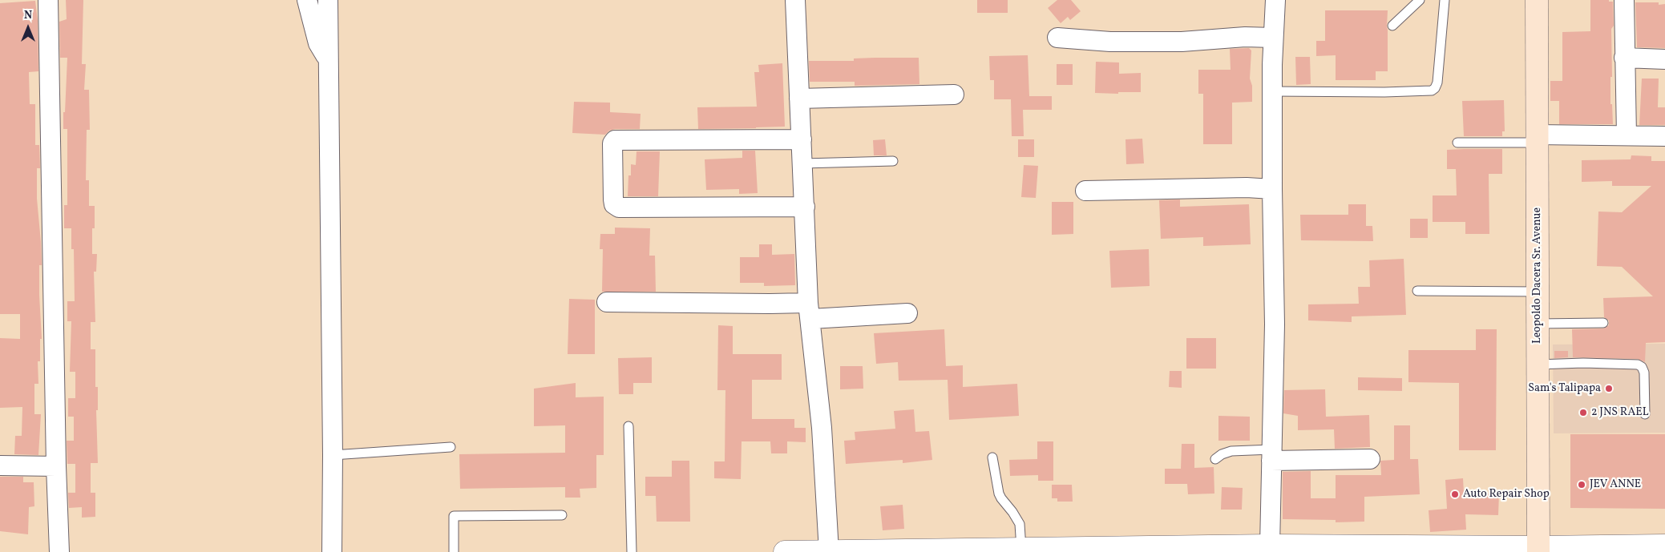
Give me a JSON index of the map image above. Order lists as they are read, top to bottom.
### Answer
{
  "streets": {
    "main road": ["Leopoldo Dacera Sr. Avenue"]
  },
  "places": [
    "Sam's Talipapa",
    "2 JNS RAEL",
    "JEV ANNE",
    "Auto Repair Shop"
  ],
  "north": "top"
}
